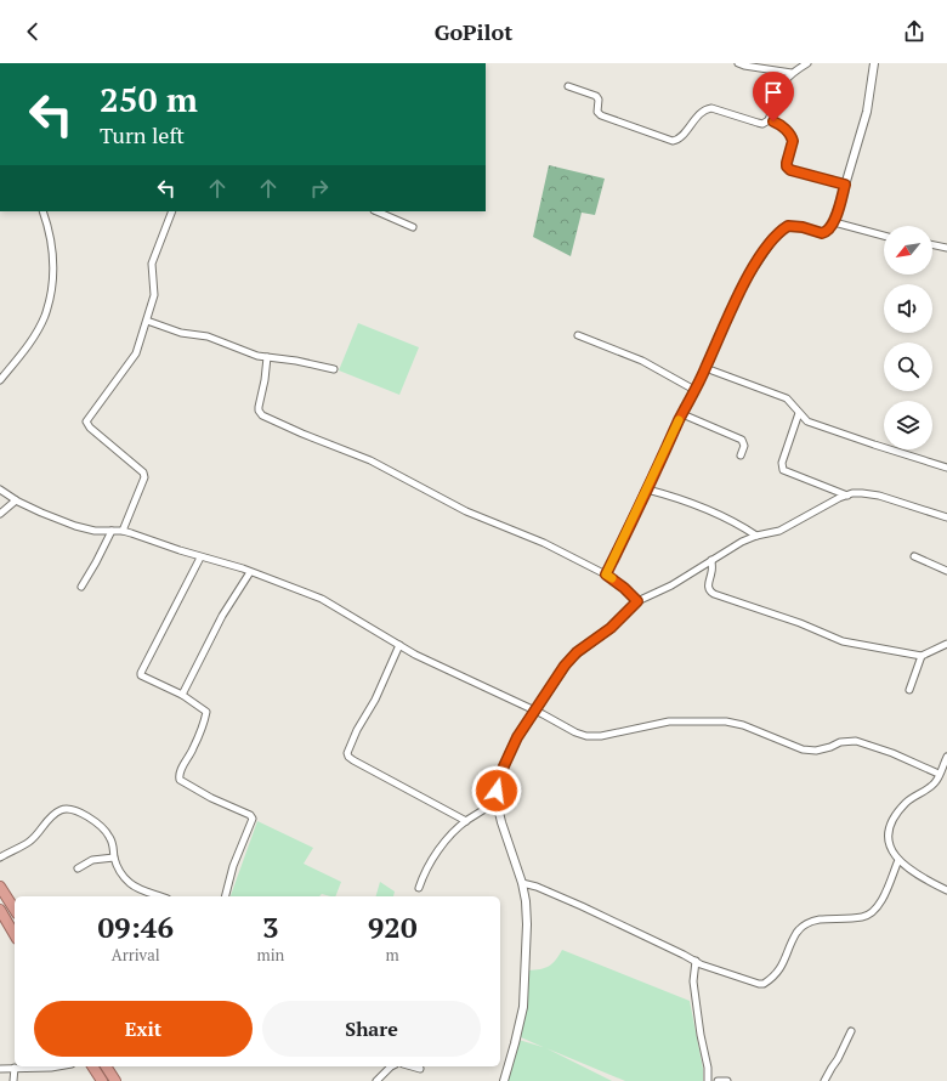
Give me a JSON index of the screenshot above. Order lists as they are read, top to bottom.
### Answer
{
  "north": "bottom left",
  "page": {
    "header": "GoPilot",
    "turn": ["250 m", "Turn left"],
    "eta": [
      "09:46",
      "Arrival",
      "3",
      "min",
      "920",
      "m"
    ],
    "buttons": ["Exit", "Share"]
  }
}
